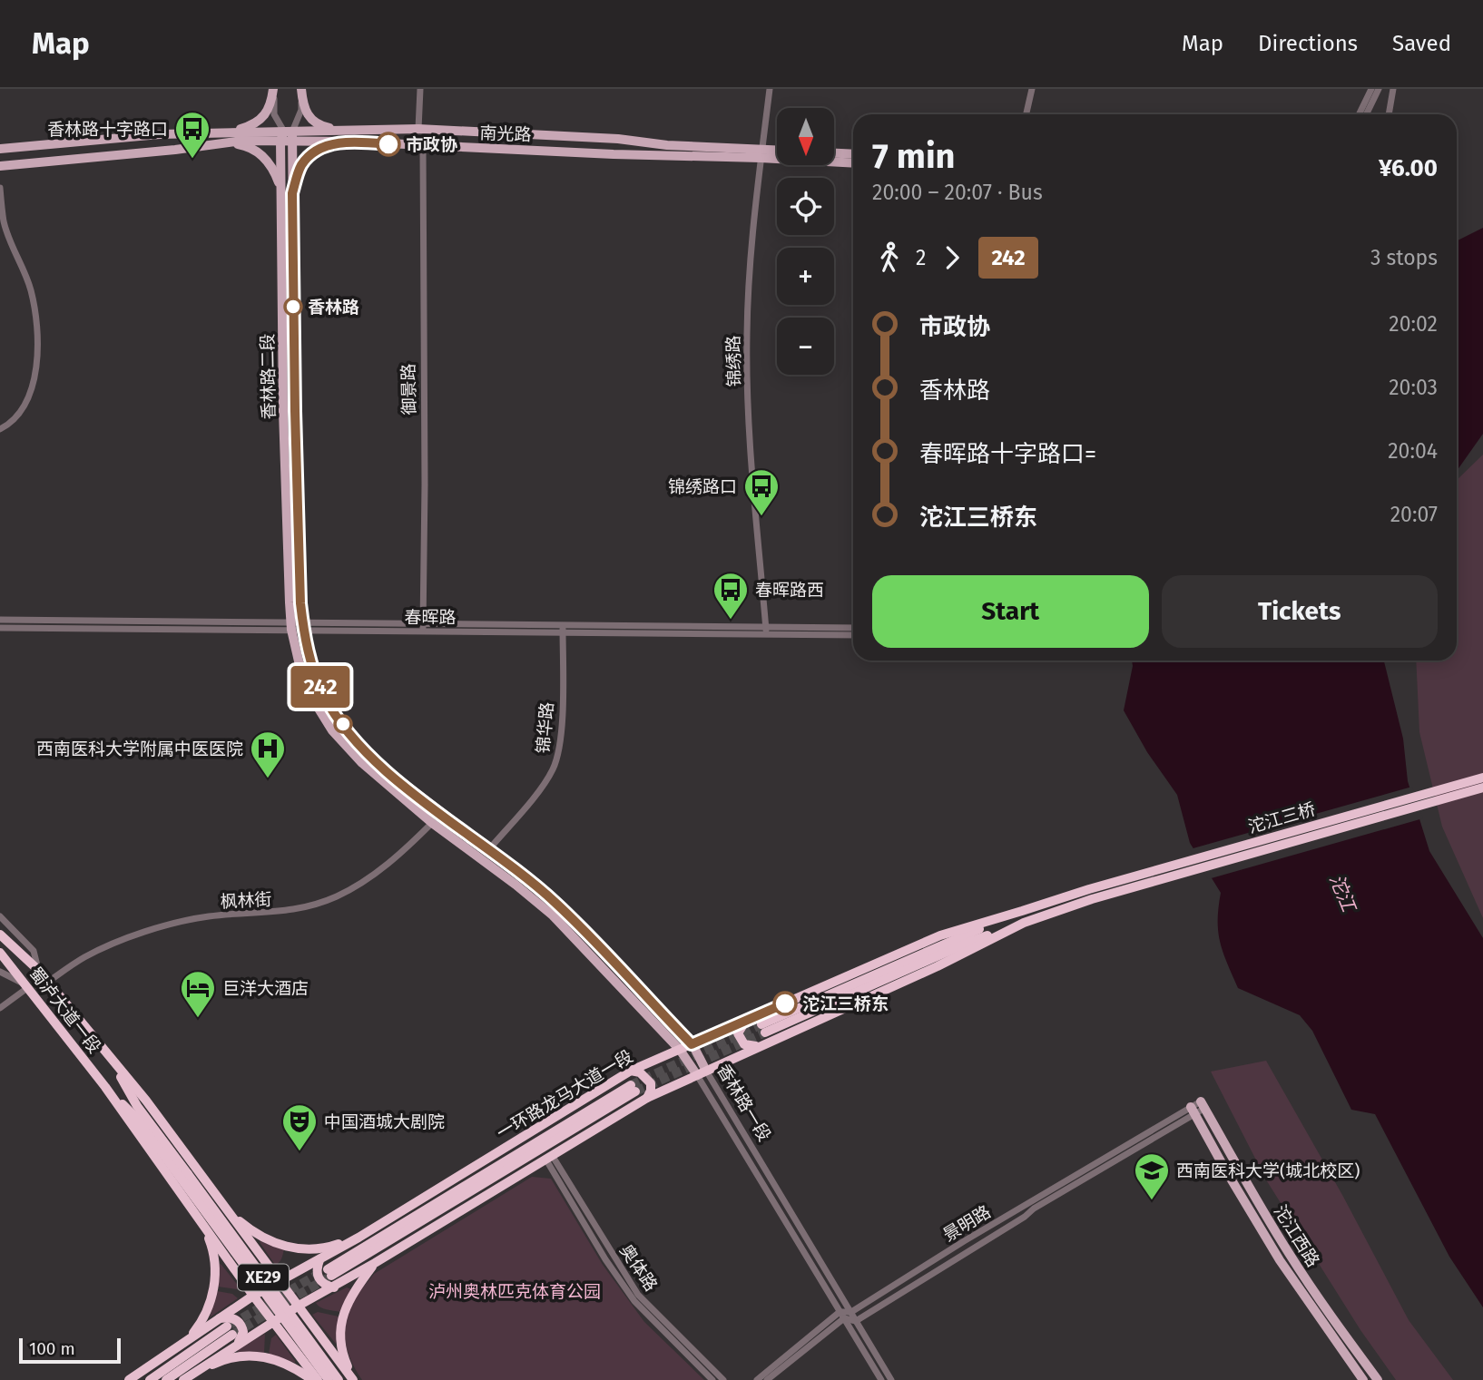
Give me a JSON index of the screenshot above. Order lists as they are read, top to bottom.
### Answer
{
  "streets": {
    "highway": [
      "沱江三桥",
      "蜀泸大道一段",
      "一环路龙马大道一段",
      "XE29"
    ],
    "main road": [
      "南光路",
      "香林路二段",
      "香林路一段",
      "沱江西路"
    ],
    "street": [
      "锦绣路",
      "御景路",
      "春晖路",
      "锦华路",
      "枫林街",
      "景明路",
      "奥体路"
    ]
  },
  "crossings": [
    ["南光路", "锦绣路"],
    ["南光路", "香林路二段"],
    ["南光路", "御景路"],
    ["锦绣路", "春晖路"],
    ["香林路二段", "春晖路"],
    ["香林路二段", "香林路一段"],
    ["御景路", "春晖路"],
    ["春晖路", "锦华路"],
    ["春晖路", "香林路一段"],
    ["锦华路", "香林路一段"],
    ["沱江三桥", "一环路龙马大道一段"],
    ["枫林街", "蜀泸大道一段"],
    ["枫林街", "香林路一段"],
    ["蜀泸大道一段", "XE29"],
    ["一环路龙马大道一段", "香林路一段"],
    ["香林路一段", "景明路"],
    ["景明路", "沱江西路"]
  ],
  "water": ["沱江"],
  "parks": ["泸州奥林匹克体育公园"],
  "places": {
    "other": ["市政协", "香林路", "沱江三桥东"],
    "bus stop": ["香林路十字路口", "锦绣路口", "春晖路西"],
    "hospital": ["西南医科大学附属中医医院"],
    "hotel": ["巨洋大酒店"],
    "theatre": ["中国酒城大剧院"],
    "school or university": ["西南医科大学(城北校区)"]
  },
  "lines": ["bus line 242"],
  "scale_bar": "100 m",
  "north": "bottom",
  "page": {
    "header": "Map",
    "nav": ["Map", "Directions", "Saved"],
    "on_map": "242",
    "map_buttons": ["+", "−"],
    "heading": ["7 min", "20:00 – 20:07 · Bus", "¥6.00"],
    "legs": ["2", "242", "3 stops"],
    "list": [
      {
        "name": "市政协",
        "value": "20:02"
      },
      {
        "name": "香林路",
        "value": "20:03"
      },
      {
        "name": "春晖路十字路口=",
        "value": "20:04"
      },
      {
        "name": "沱江三桥东",
        "value": "20:07"
      }
    ],
    "buttons": ["Start", "Tickets"],
    "scale": "100 m"
  }
}
